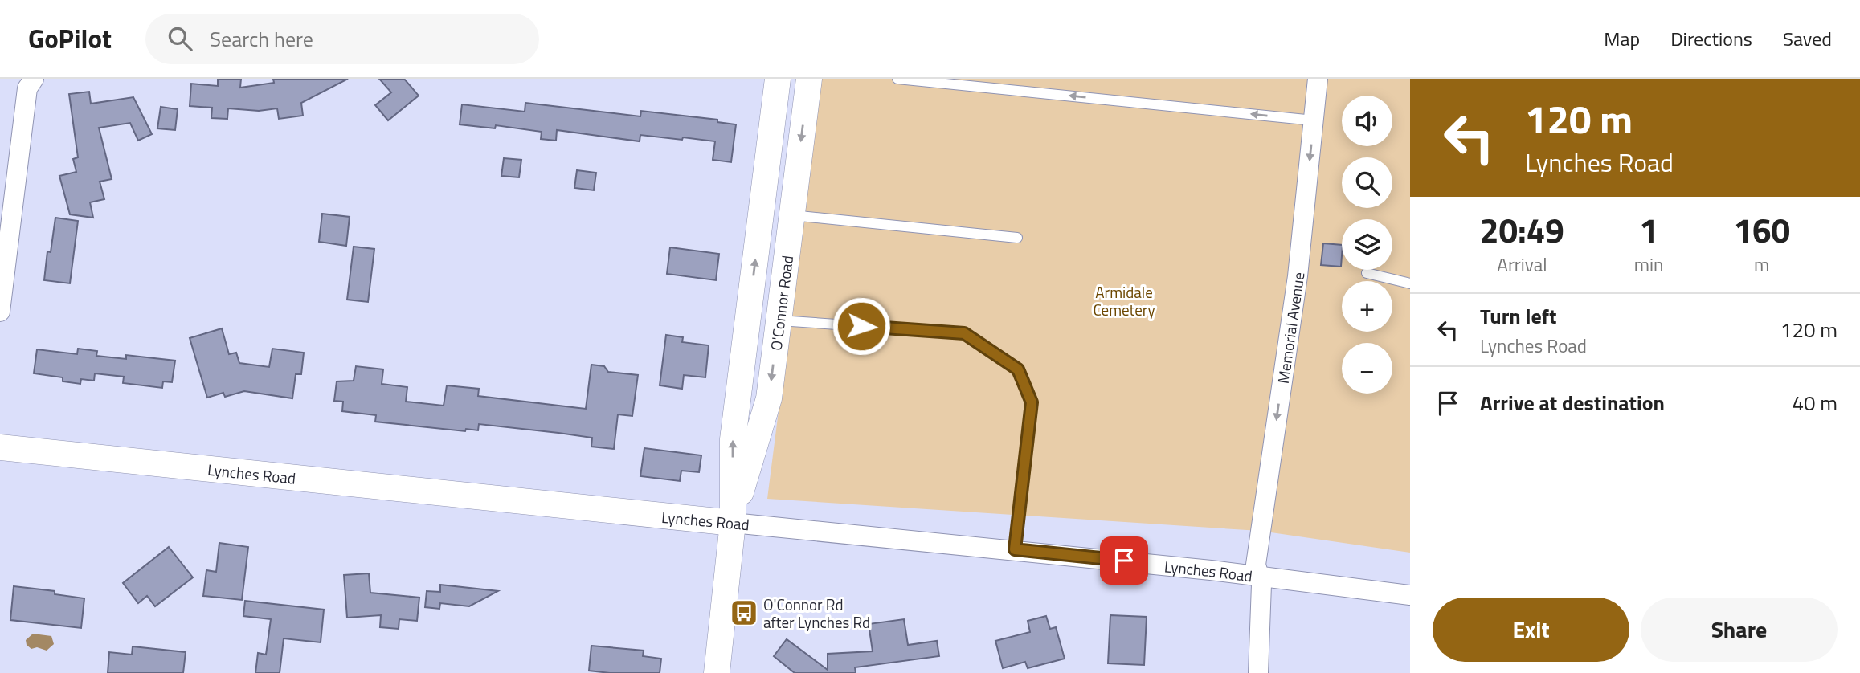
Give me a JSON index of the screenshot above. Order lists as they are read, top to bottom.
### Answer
{
  "streets": {
    "street": ["O'Connor Road", "Memorial Avenue", "Lynches Road"]
  },
  "crossings": [
    ["O'Connor Road", "Lynches Road"],
    ["Memorial Avenue", "Lynches Road"]
  ],
  "one_way": ["Memorial Avenue"],
  "parks": ["Armidale Cemetery"],
  "places": {
    "bus stop": ["O'Connor Rd after Lynches Rd"]
  },
  "page": {
    "header": "GoPilot",
    "search": "Search here",
    "nav": ["Map", "Directions", "Saved"],
    "turn": ["120 m", "Lynches Road"],
    "map_buttons": ["+", "−"],
    "eta": [
      "20:49",
      "Arrival",
      "1",
      "min",
      "160",
      "m"
    ],
    "list": [
      {
        "name": "Turn left",
        "note": "Lynches Road",
        "value": "120 m"
      },
      {
        "name": "Arrive at destination",
        "value": "40 m"
      }
    ],
    "buttons": ["Exit", "Share"]
  }
}
